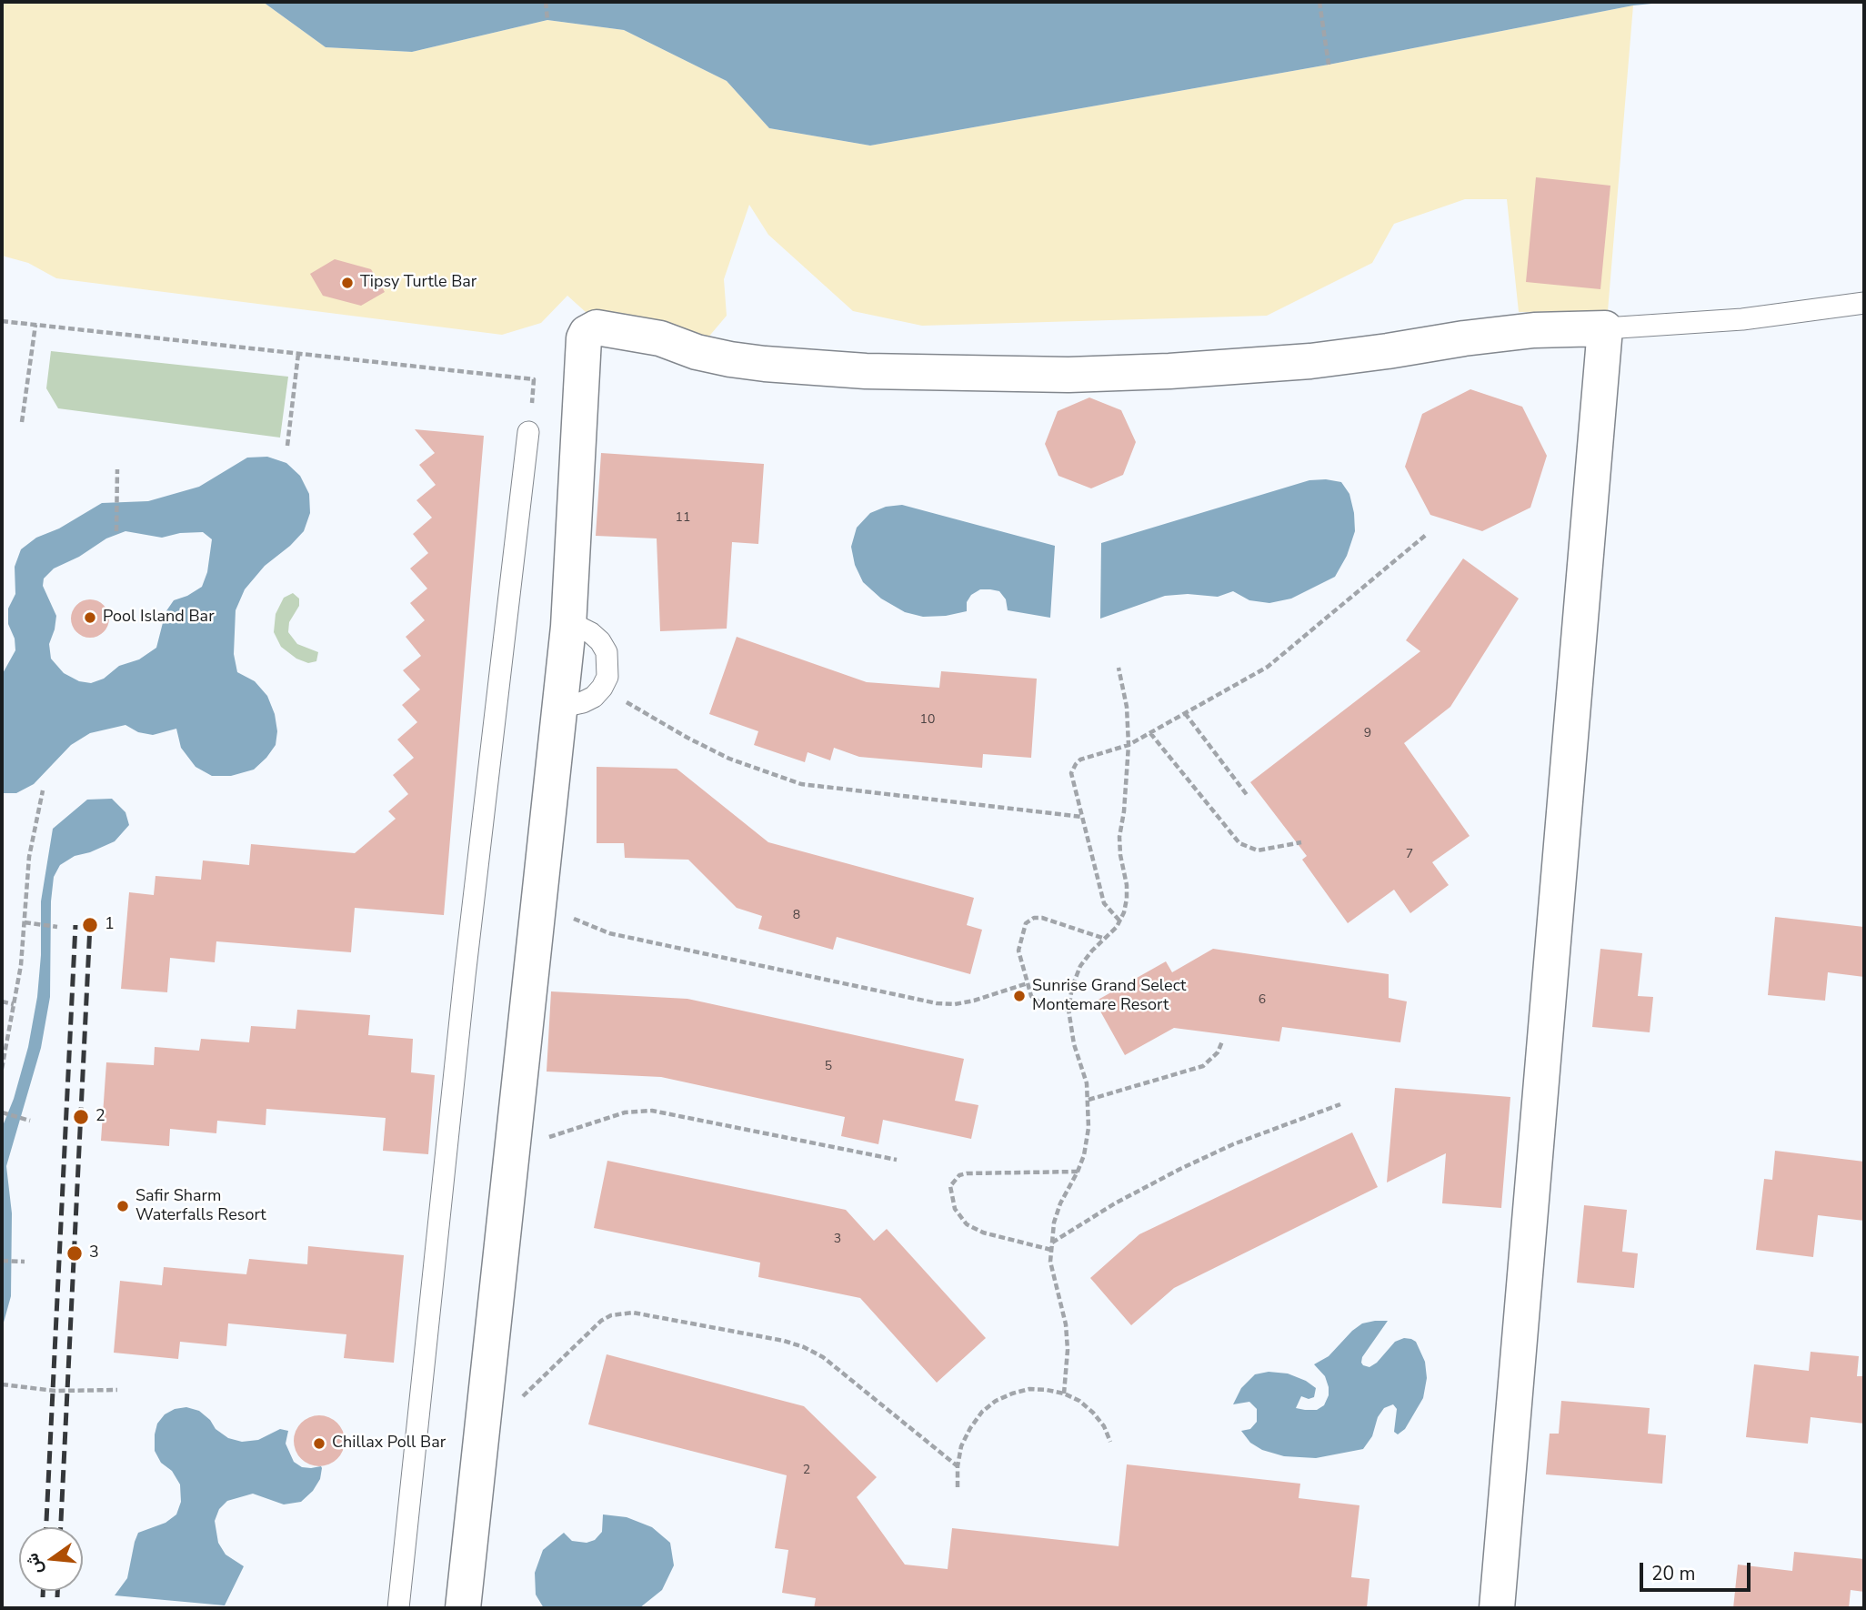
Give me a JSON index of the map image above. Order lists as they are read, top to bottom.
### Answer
{
  "places": [
    "Tipsy Turtle Bar",
    "Pool Island Bar",
    "1",
    "Sunrise Grand Select Montemare Resort",
    "2",
    "Safir Sharm Waterfalls Resort",
    "3",
    "Chillax Poll Bar"
  ],
  "house_numbers": [
    "11",
    "10",
    "9",
    "7",
    "8",
    "6",
    "5",
    "3",
    "2"
  ],
  "scale_bar": "20 m",
  "north": "left"
}
